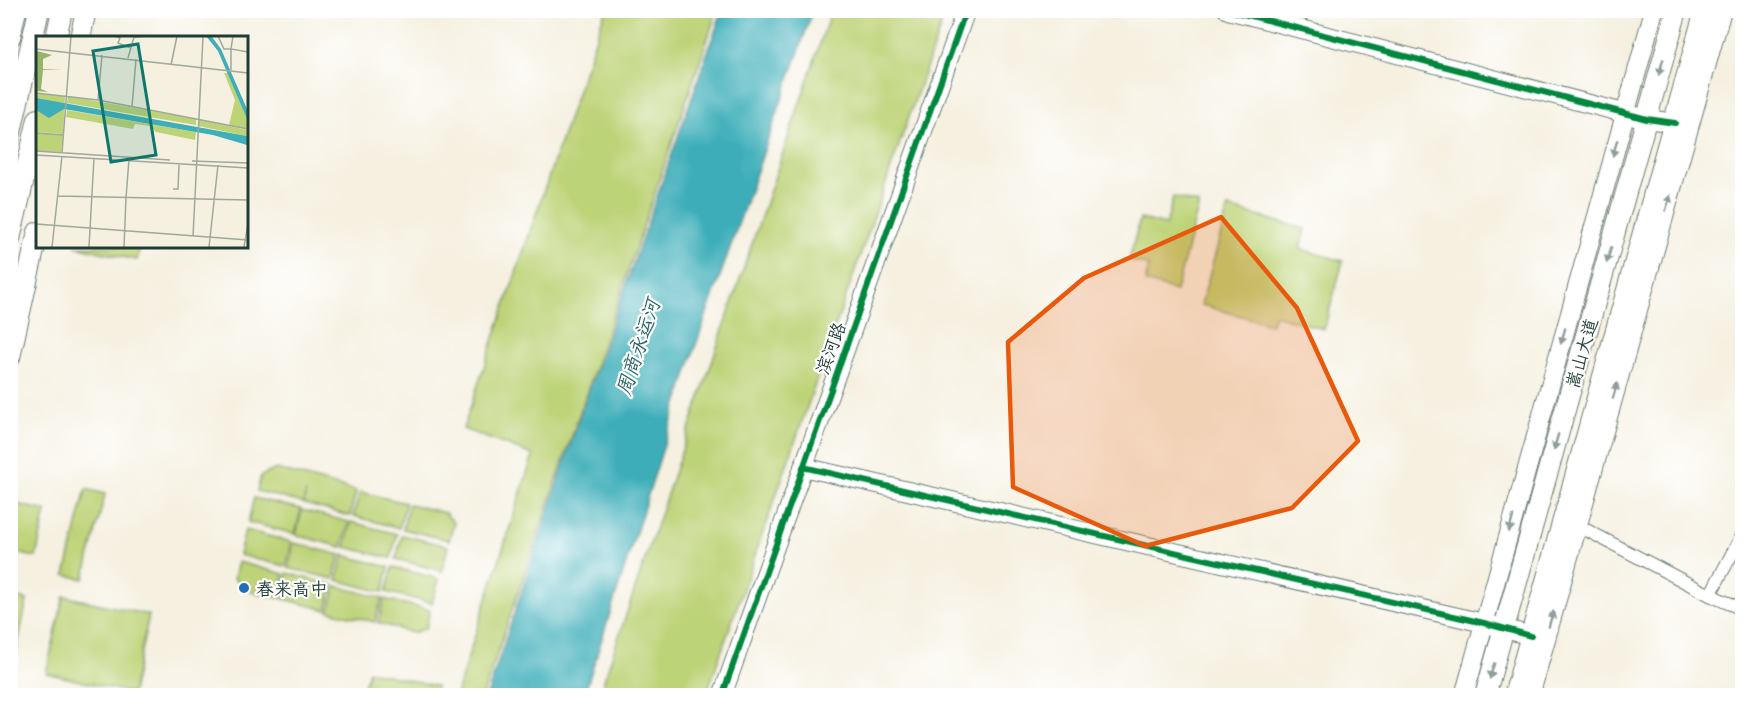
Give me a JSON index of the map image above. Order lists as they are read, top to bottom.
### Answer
{
  "streets": {
    "main road": ["嵩山大道"],
    "street": ["滨河路"]
  },
  "water": ["周商永运河"],
  "places": ["春来高中"]
}
